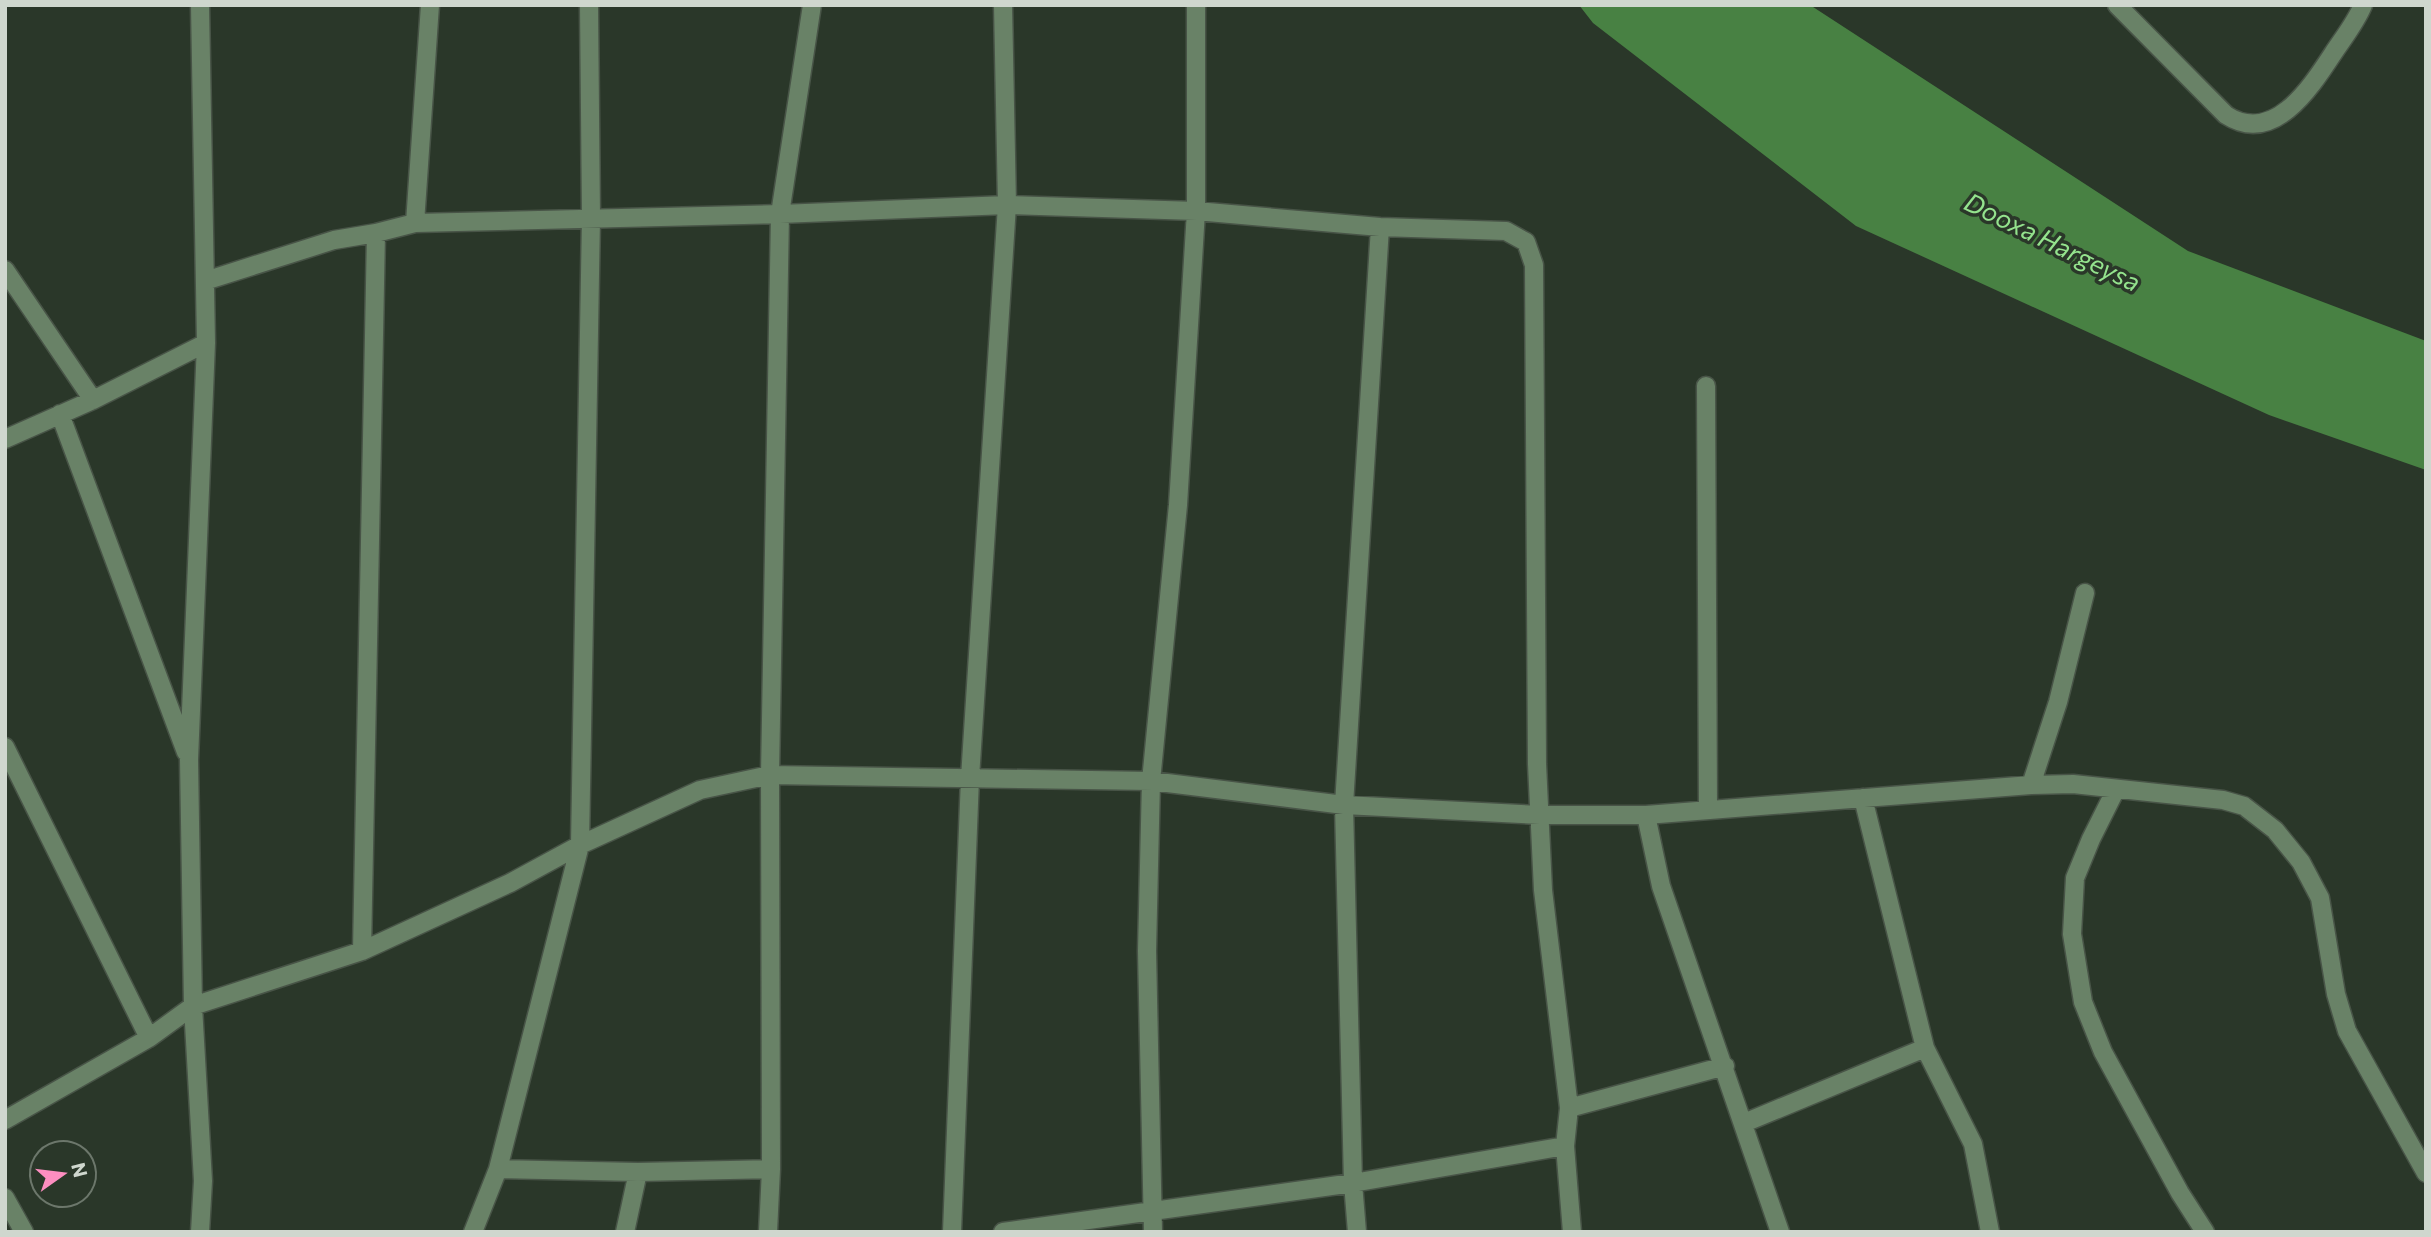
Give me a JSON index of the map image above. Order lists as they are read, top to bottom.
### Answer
{
  "water": ["Dooxa Hargeysa"],
  "north": "right"
}
